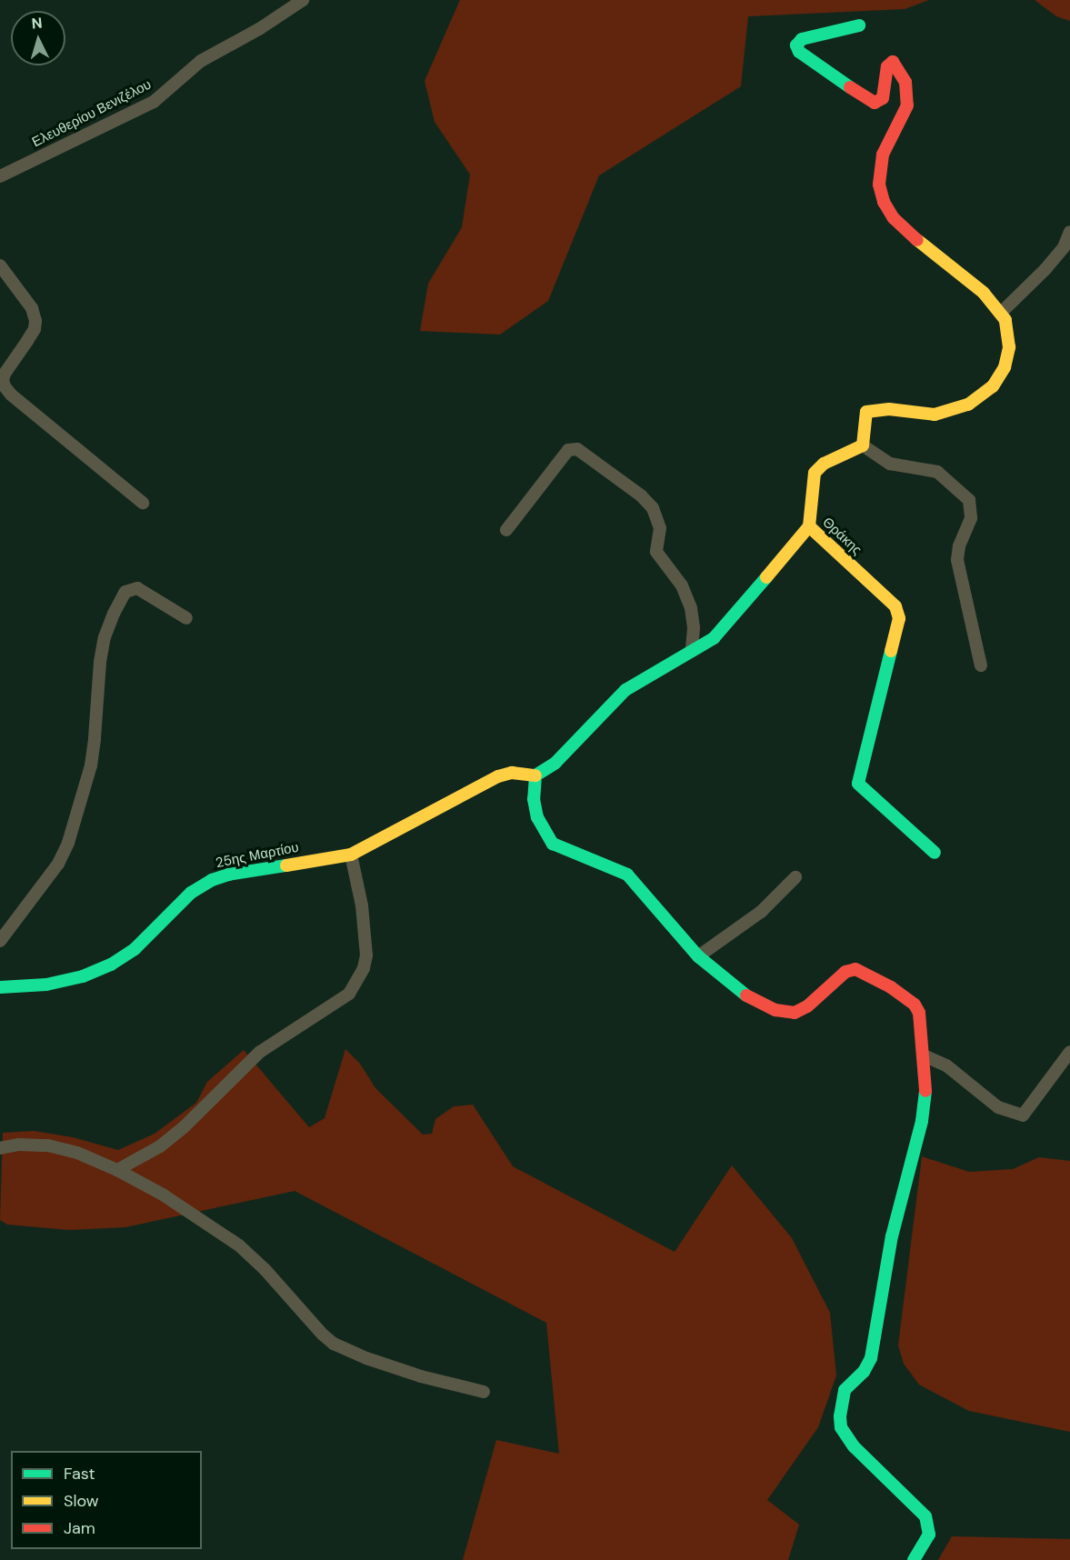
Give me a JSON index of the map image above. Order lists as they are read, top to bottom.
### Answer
{
  "streets": {
    "street": ["Ελευθερίου Βενιζέλου", "Θράκης", "25ης Μαρτίου"]
  },
  "crossings": [
    ["Θράκης", "25ης Μαρτίου"]
  ],
  "legend": ["Fast", "Slow", "Jam"],
  "north": "top"
}
